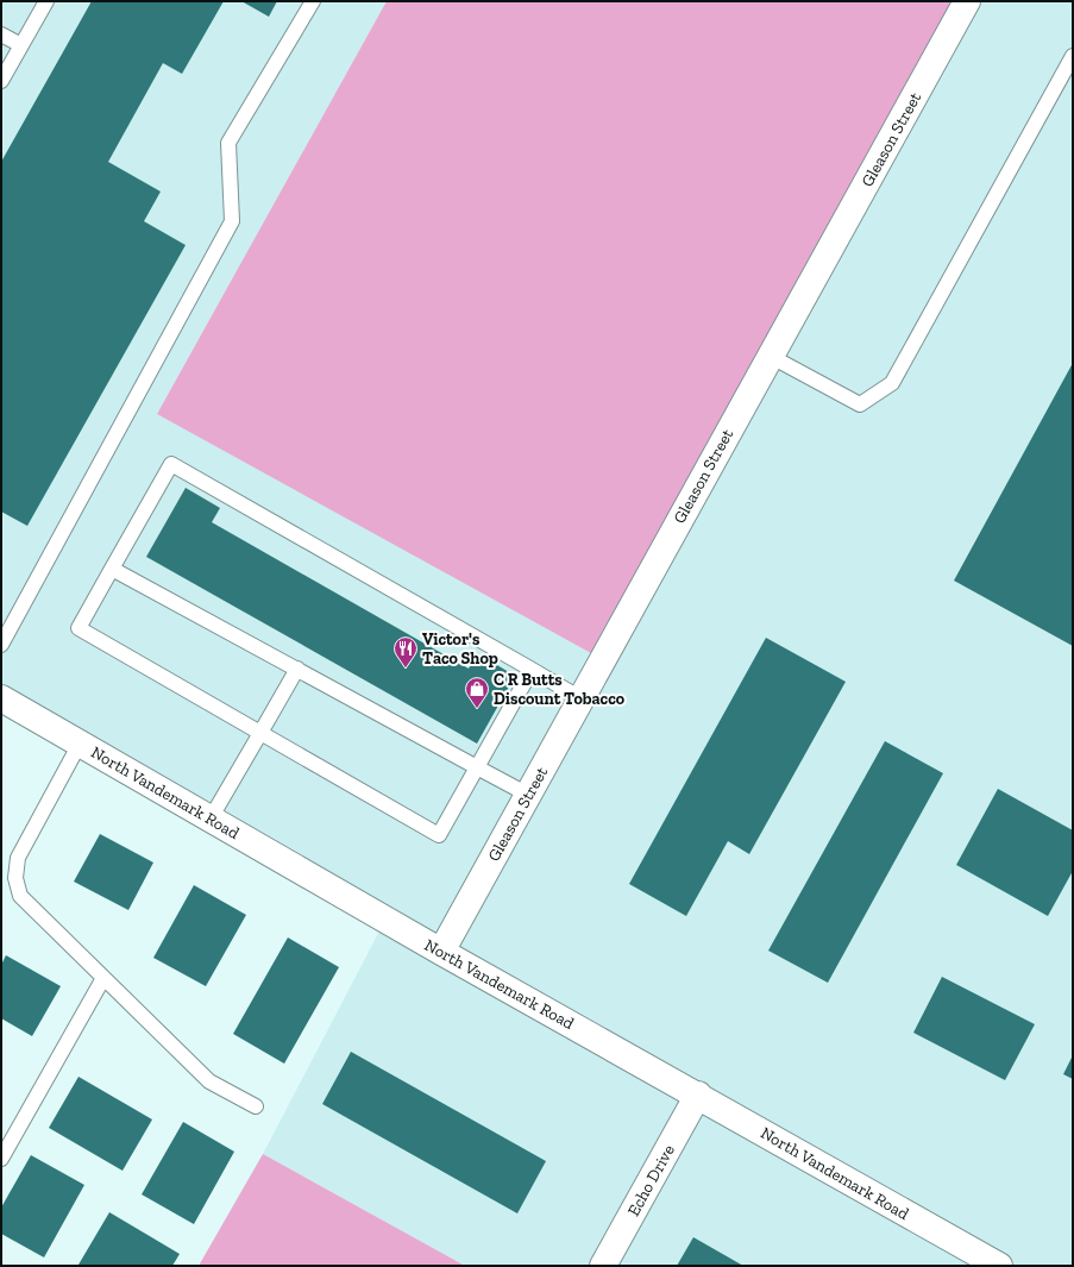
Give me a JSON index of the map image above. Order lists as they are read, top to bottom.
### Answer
{
  "streets": {
    "street": ["Gleason Street", "North Vandemark Road", "Echo Drive"]
  },
  "crossings": [
    ["Gleason Street", "North Vandemark Road"],
    ["North Vandemark Road", "Echo Drive"]
  ],
  "places": {
    "restaurant": ["Victor's Taco Shop"],
    "shop": ["C R Butts Discount Tobacco"]
  }
}
